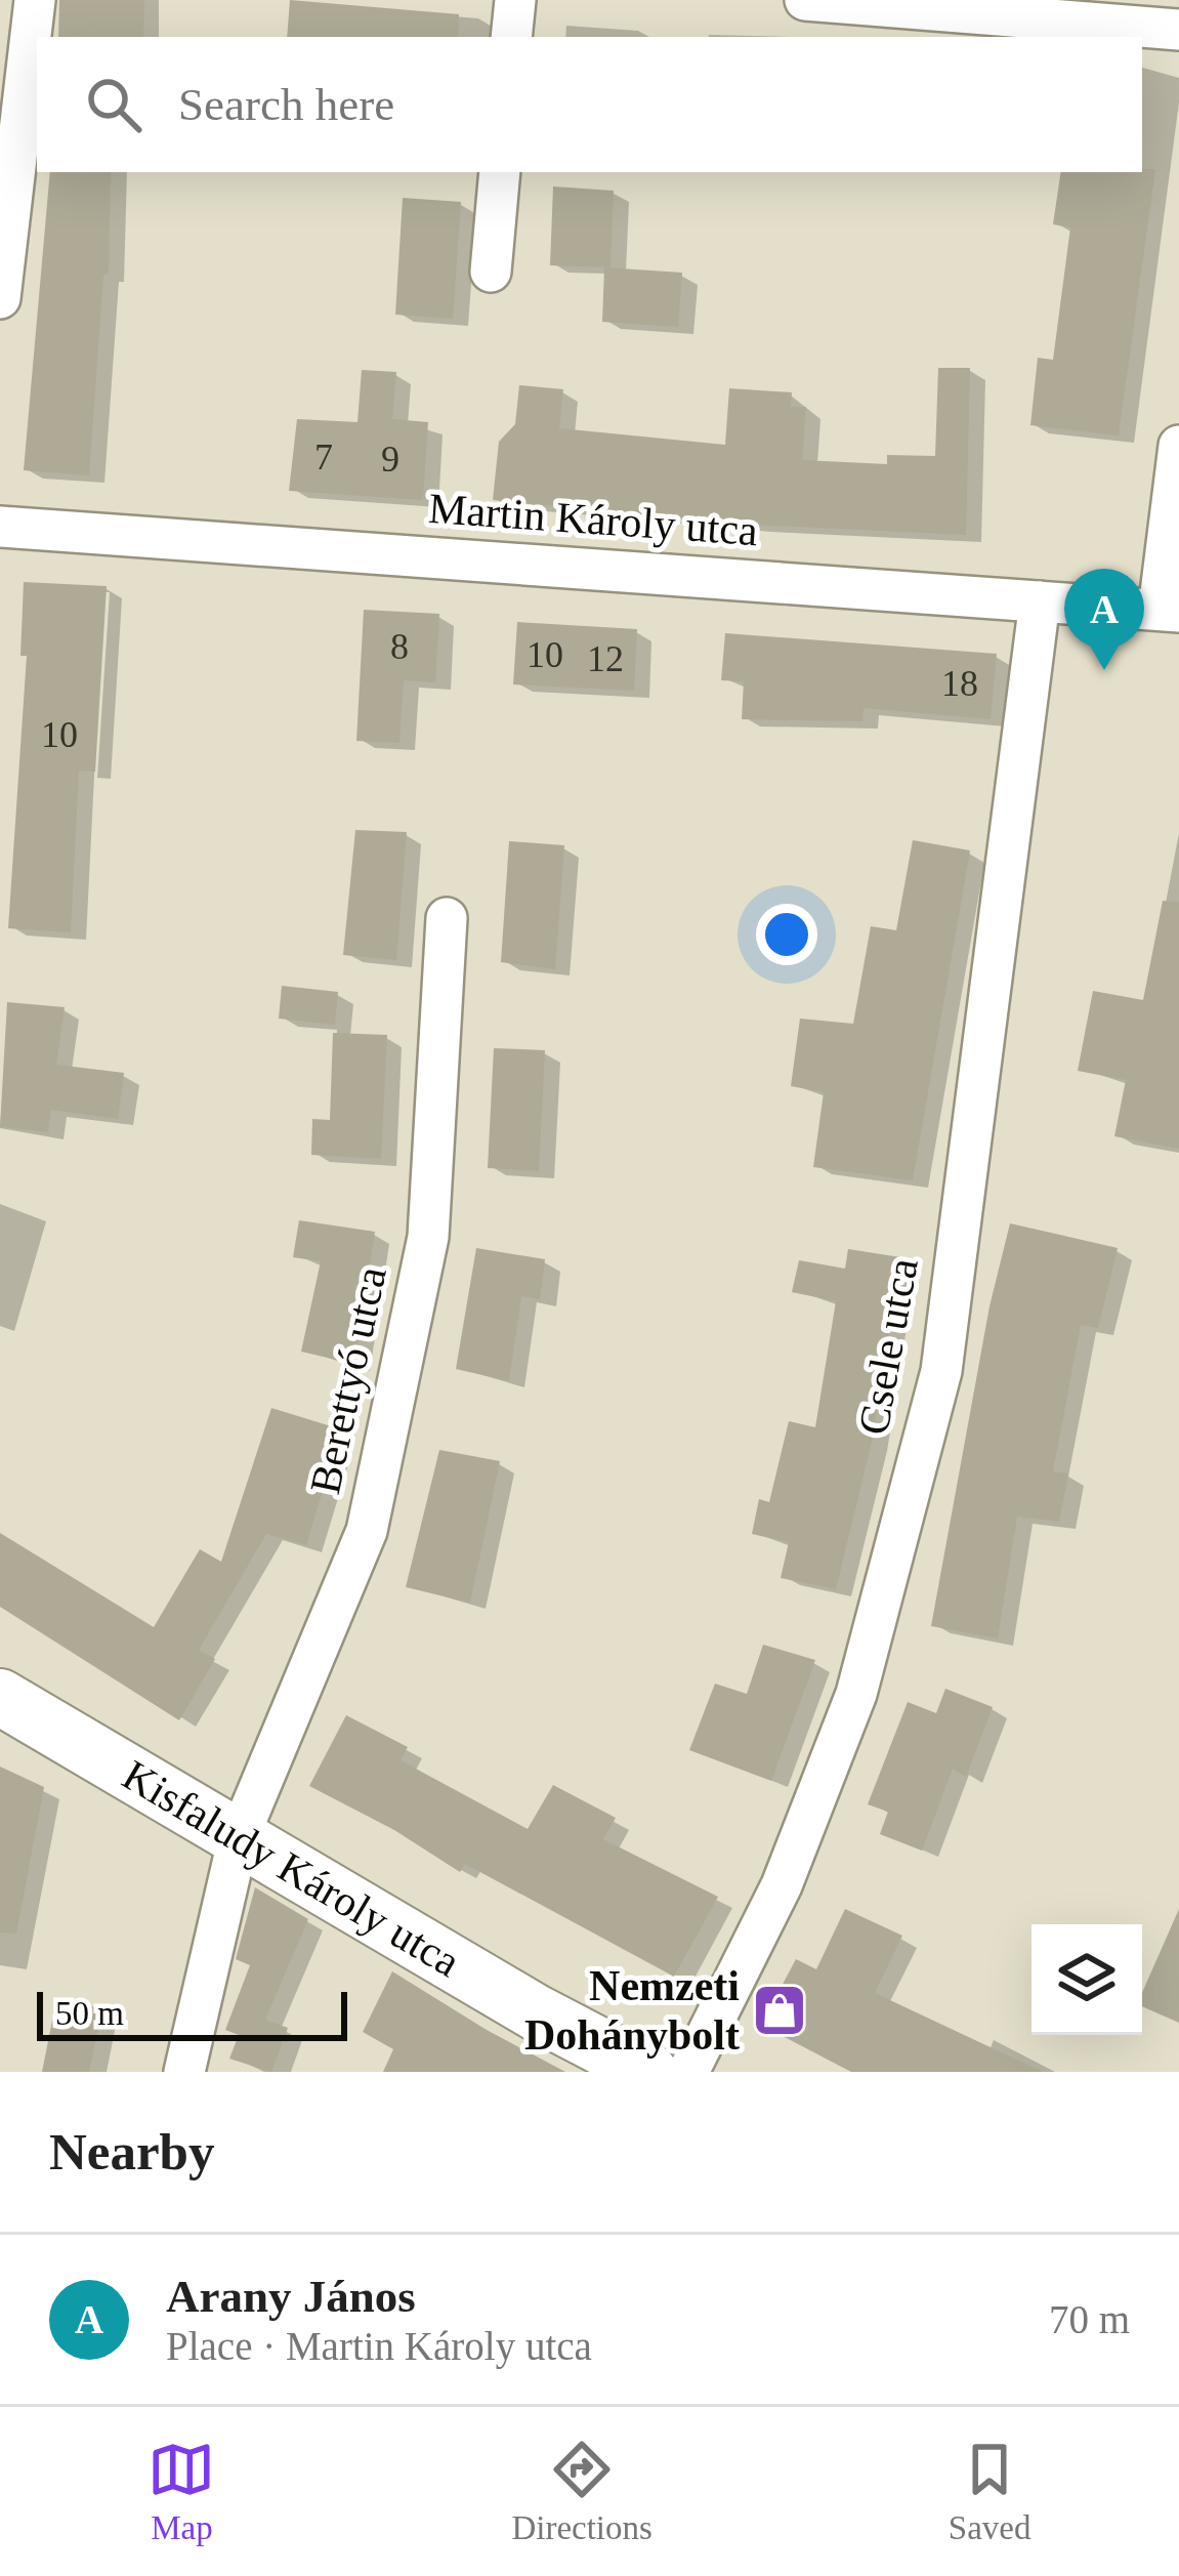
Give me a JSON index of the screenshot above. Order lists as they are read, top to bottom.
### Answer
{
  "streets": {
    "main road": ["Kisfaludy Károly utca"],
    "street": ["Martin Károly utca", "Csele utca", "Berettyó utca"]
  },
  "crossings": [
    ["Martin Károly utca", "Csele utca"],
    ["Berettyó utca", "Kisfaludy Károly utca"]
  ],
  "places": {
    "shop": ["Nemzeti Dohánybolt"]
  },
  "house_numbers": [
    "7",
    "9",
    "8",
    "10",
    "12",
    "18",
    "10"
  ],
  "scale_bar": "50 m",
  "page": {
    "search": "Search here",
    "pins": "A",
    "scale": "50 m",
    "heading": "Nearby",
    "list": [
      {
        "mark": "A",
        "name": "Arany János",
        "note": "Place · Martin Károly utca",
        "value": "70 m"
      }
    ],
    "nav": ["Map", "Directions", "Saved"]
  }
}
